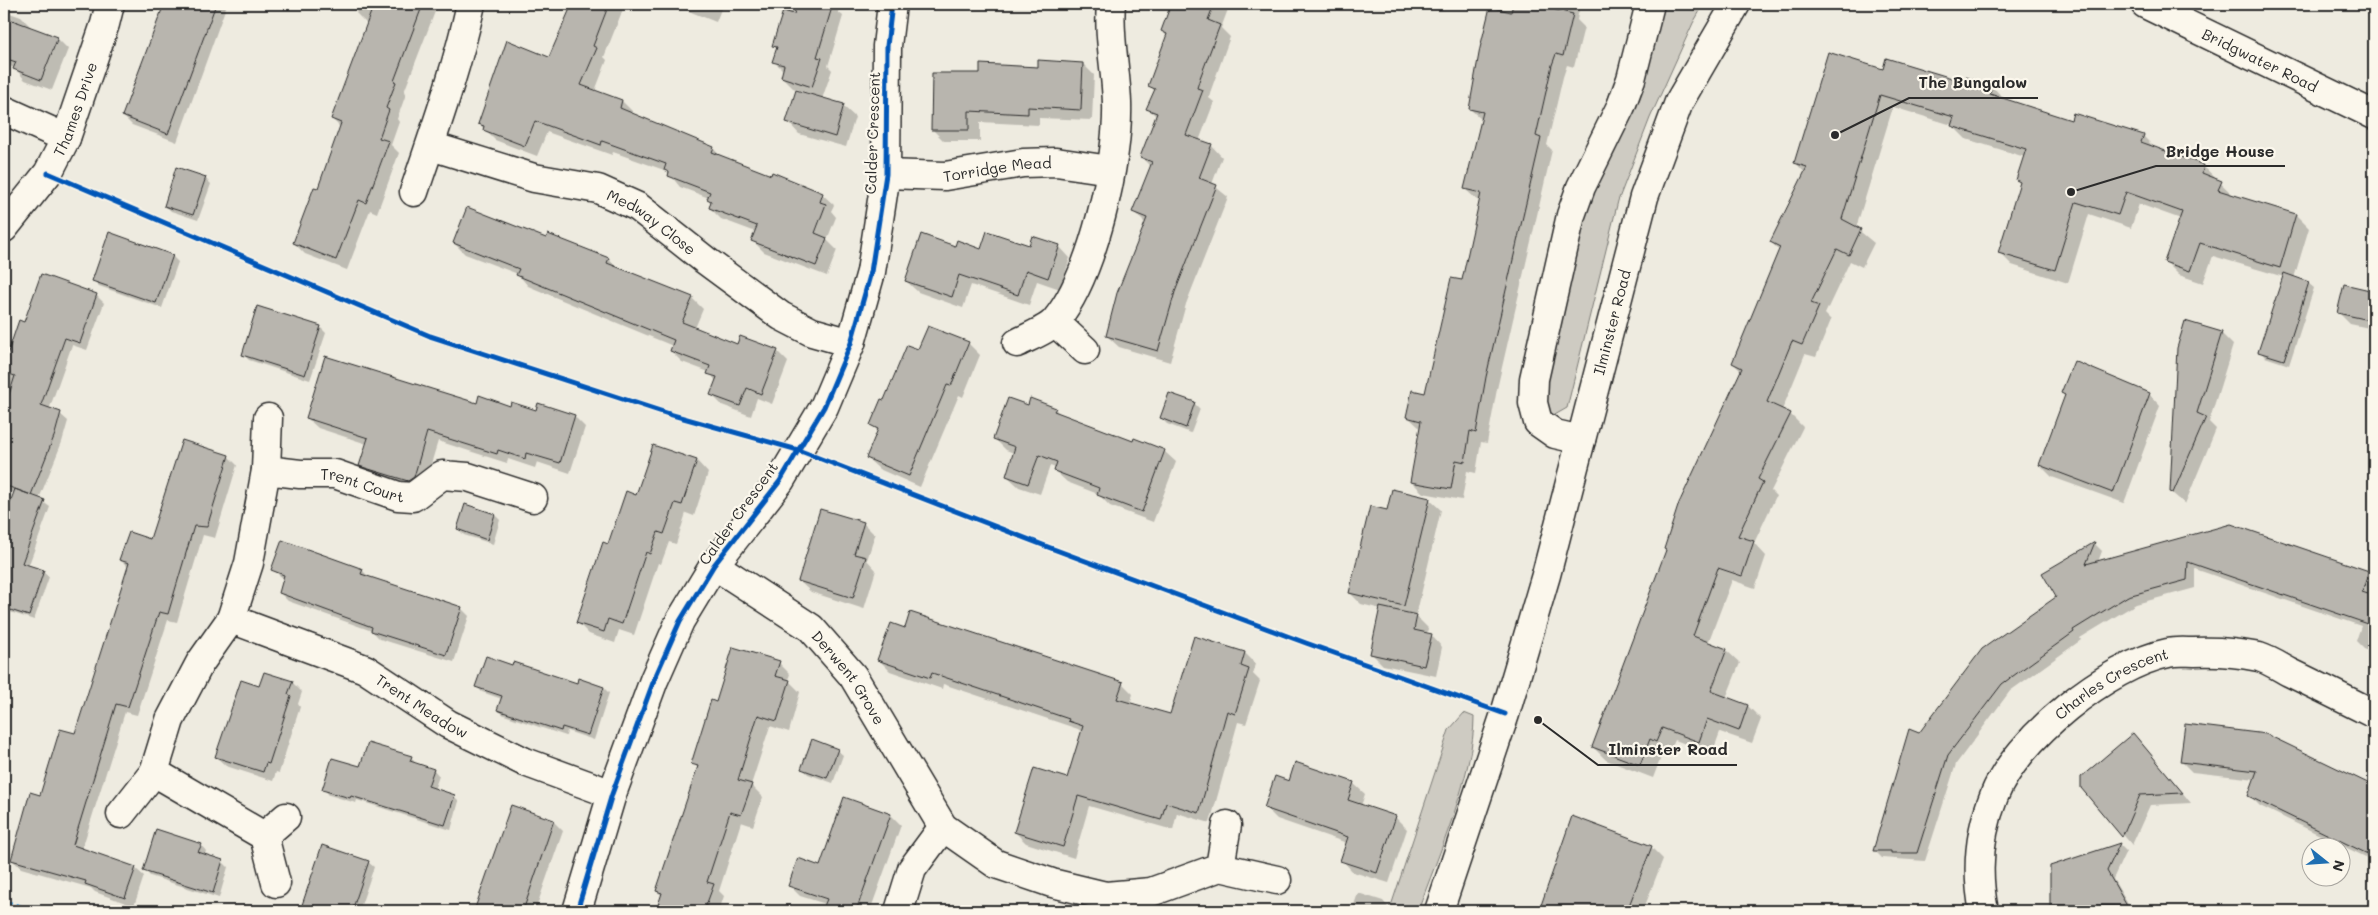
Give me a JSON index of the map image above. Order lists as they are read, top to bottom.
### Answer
{
  "streets": {
    "street": [
      "Bridgwater Road",
      "Thames Drive",
      "Calder Crescent",
      "Torridge Mead",
      "Medway Close",
      "Ilminster Road",
      "Trent Court",
      "Derwent Grove",
      "Charles Crescent",
      "Trent Meadow"
    ]
  },
  "crossings": [
    ["Calder Crescent", "Torridge Mead"],
    ["Calder Crescent", "Medway Close"],
    ["Calder Crescent", "Derwent Grove"],
    ["Calder Crescent", "Trent Meadow"]
  ],
  "places": ["The Bungalow", "Bridge House", "Ilminster Road"],
  "north": "right"
}
